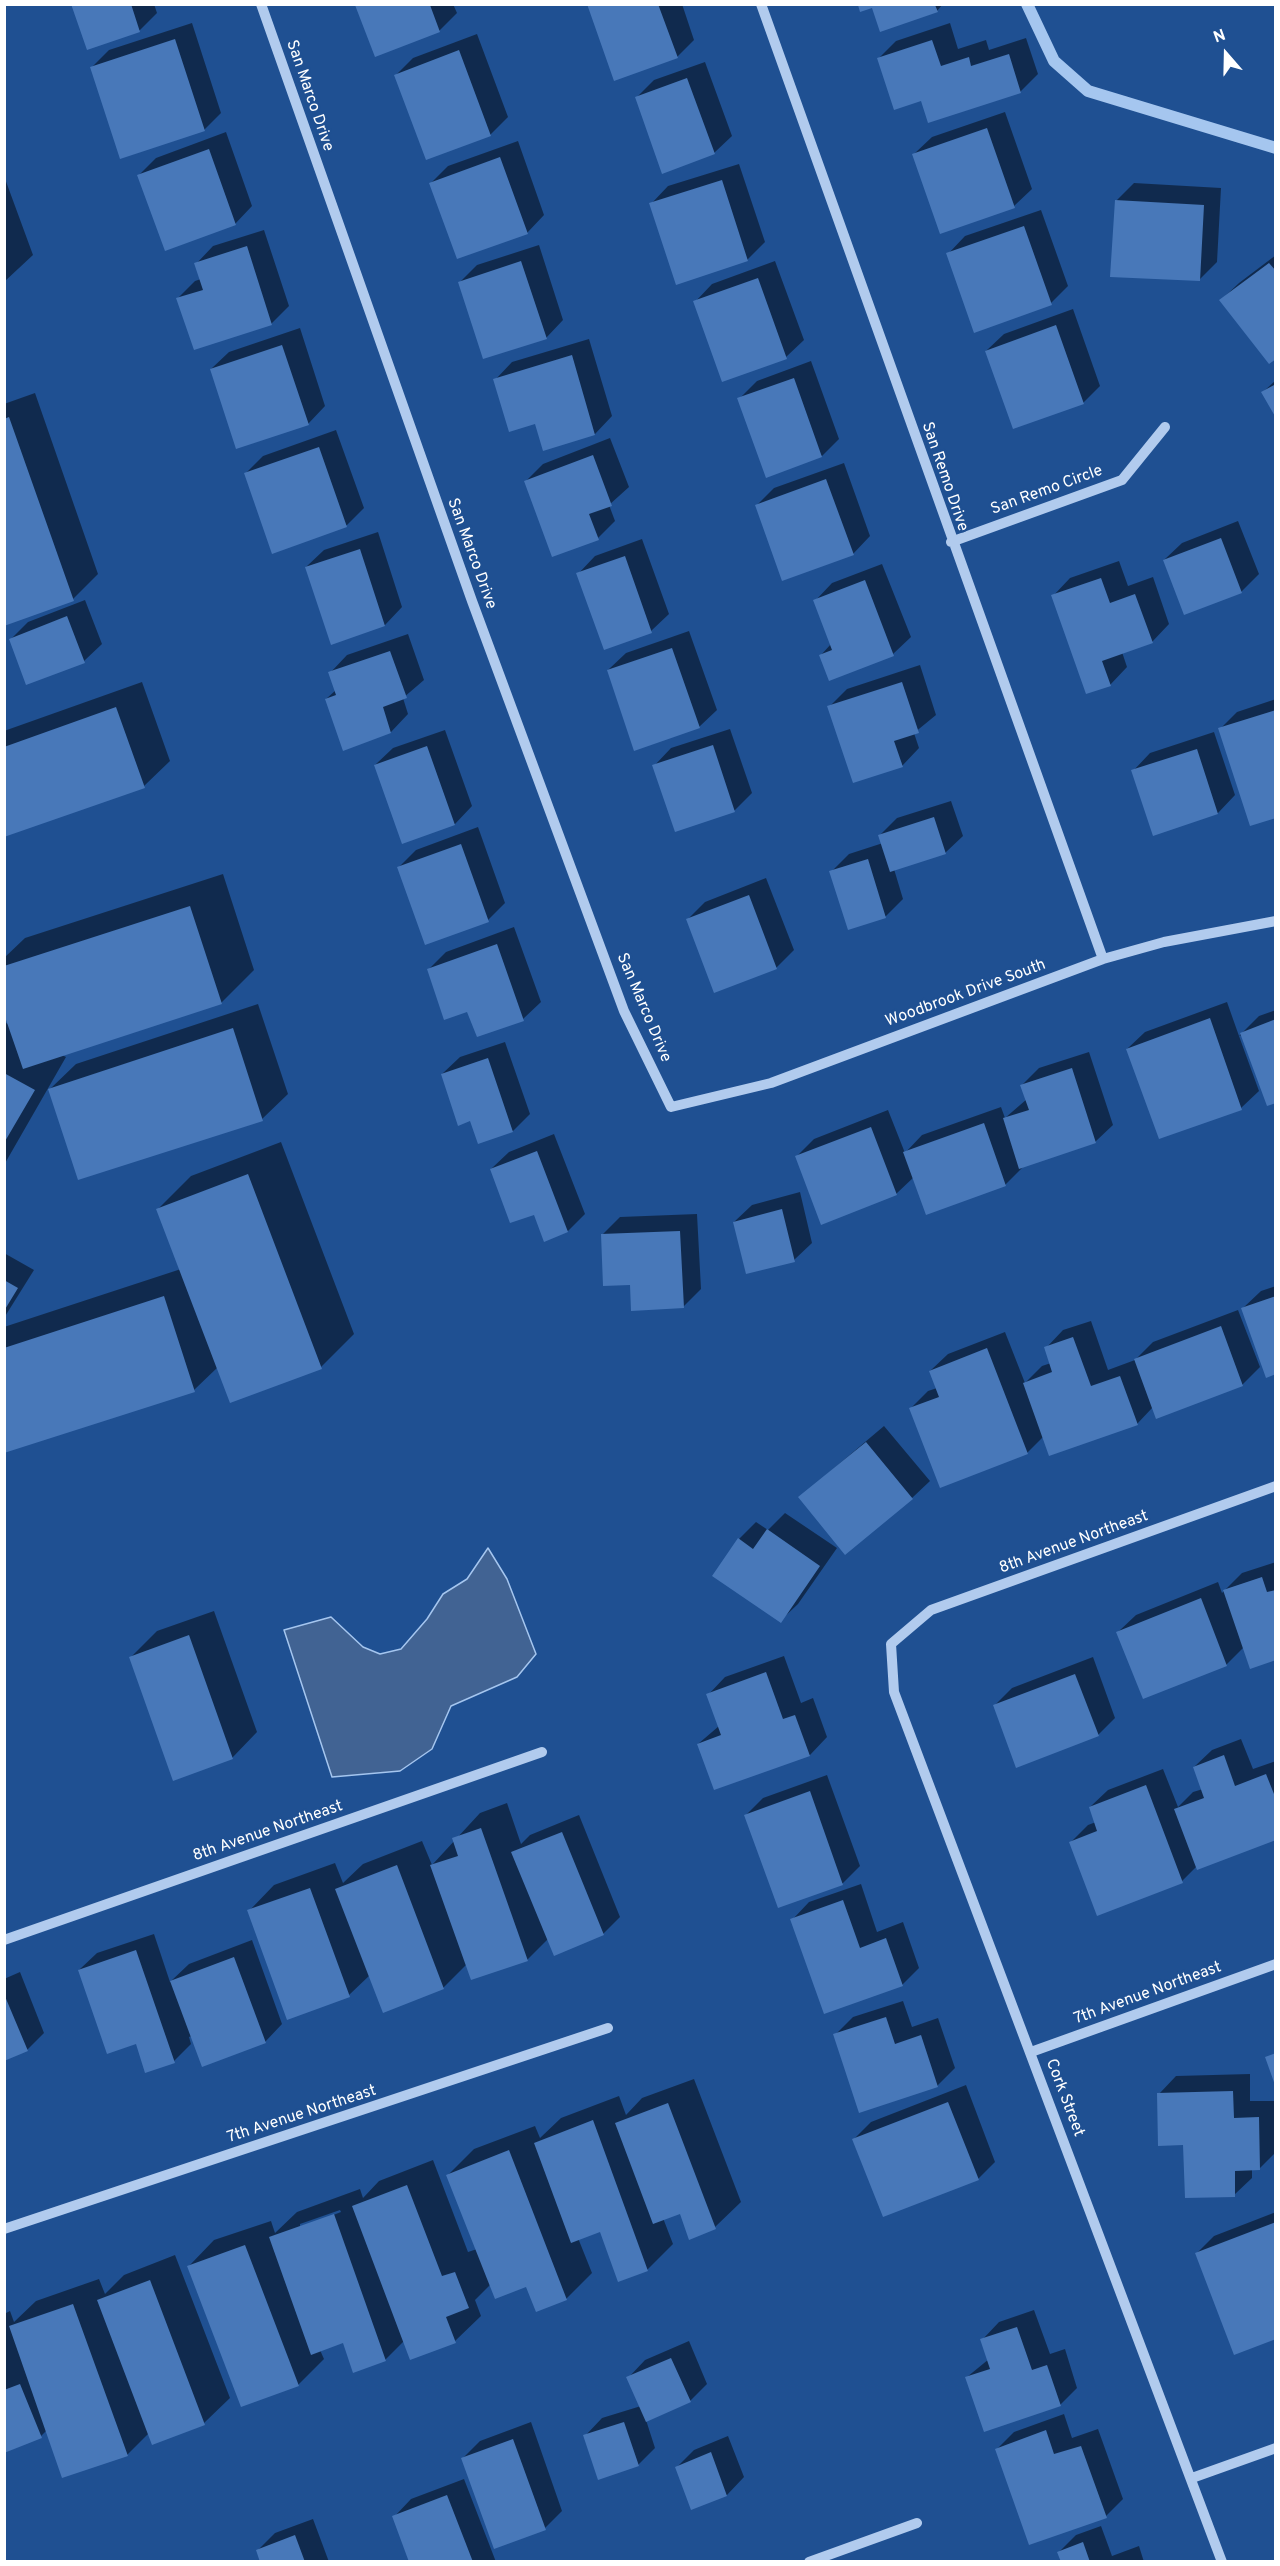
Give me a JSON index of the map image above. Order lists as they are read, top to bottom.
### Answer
{
  "streets": {
    "street": [
      "San Marco Drive",
      "San Remo Drive",
      "San Remo Circle",
      "Woodbrook Drive South",
      "8th Avenue Northeast",
      "7th Avenue Northeast",
      "Cork Street"
    ]
  },
  "crossings": [
    ["San Marco Drive", "Woodbrook Drive South"],
    ["San Remo Drive", "San Remo Circle"],
    ["San Remo Drive", "Woodbrook Drive South"],
    ["8th Avenue Northeast", "Cork Street"],
    ["7th Avenue Northeast", "Cork Street"]
  ],
  "north": "top"
}
